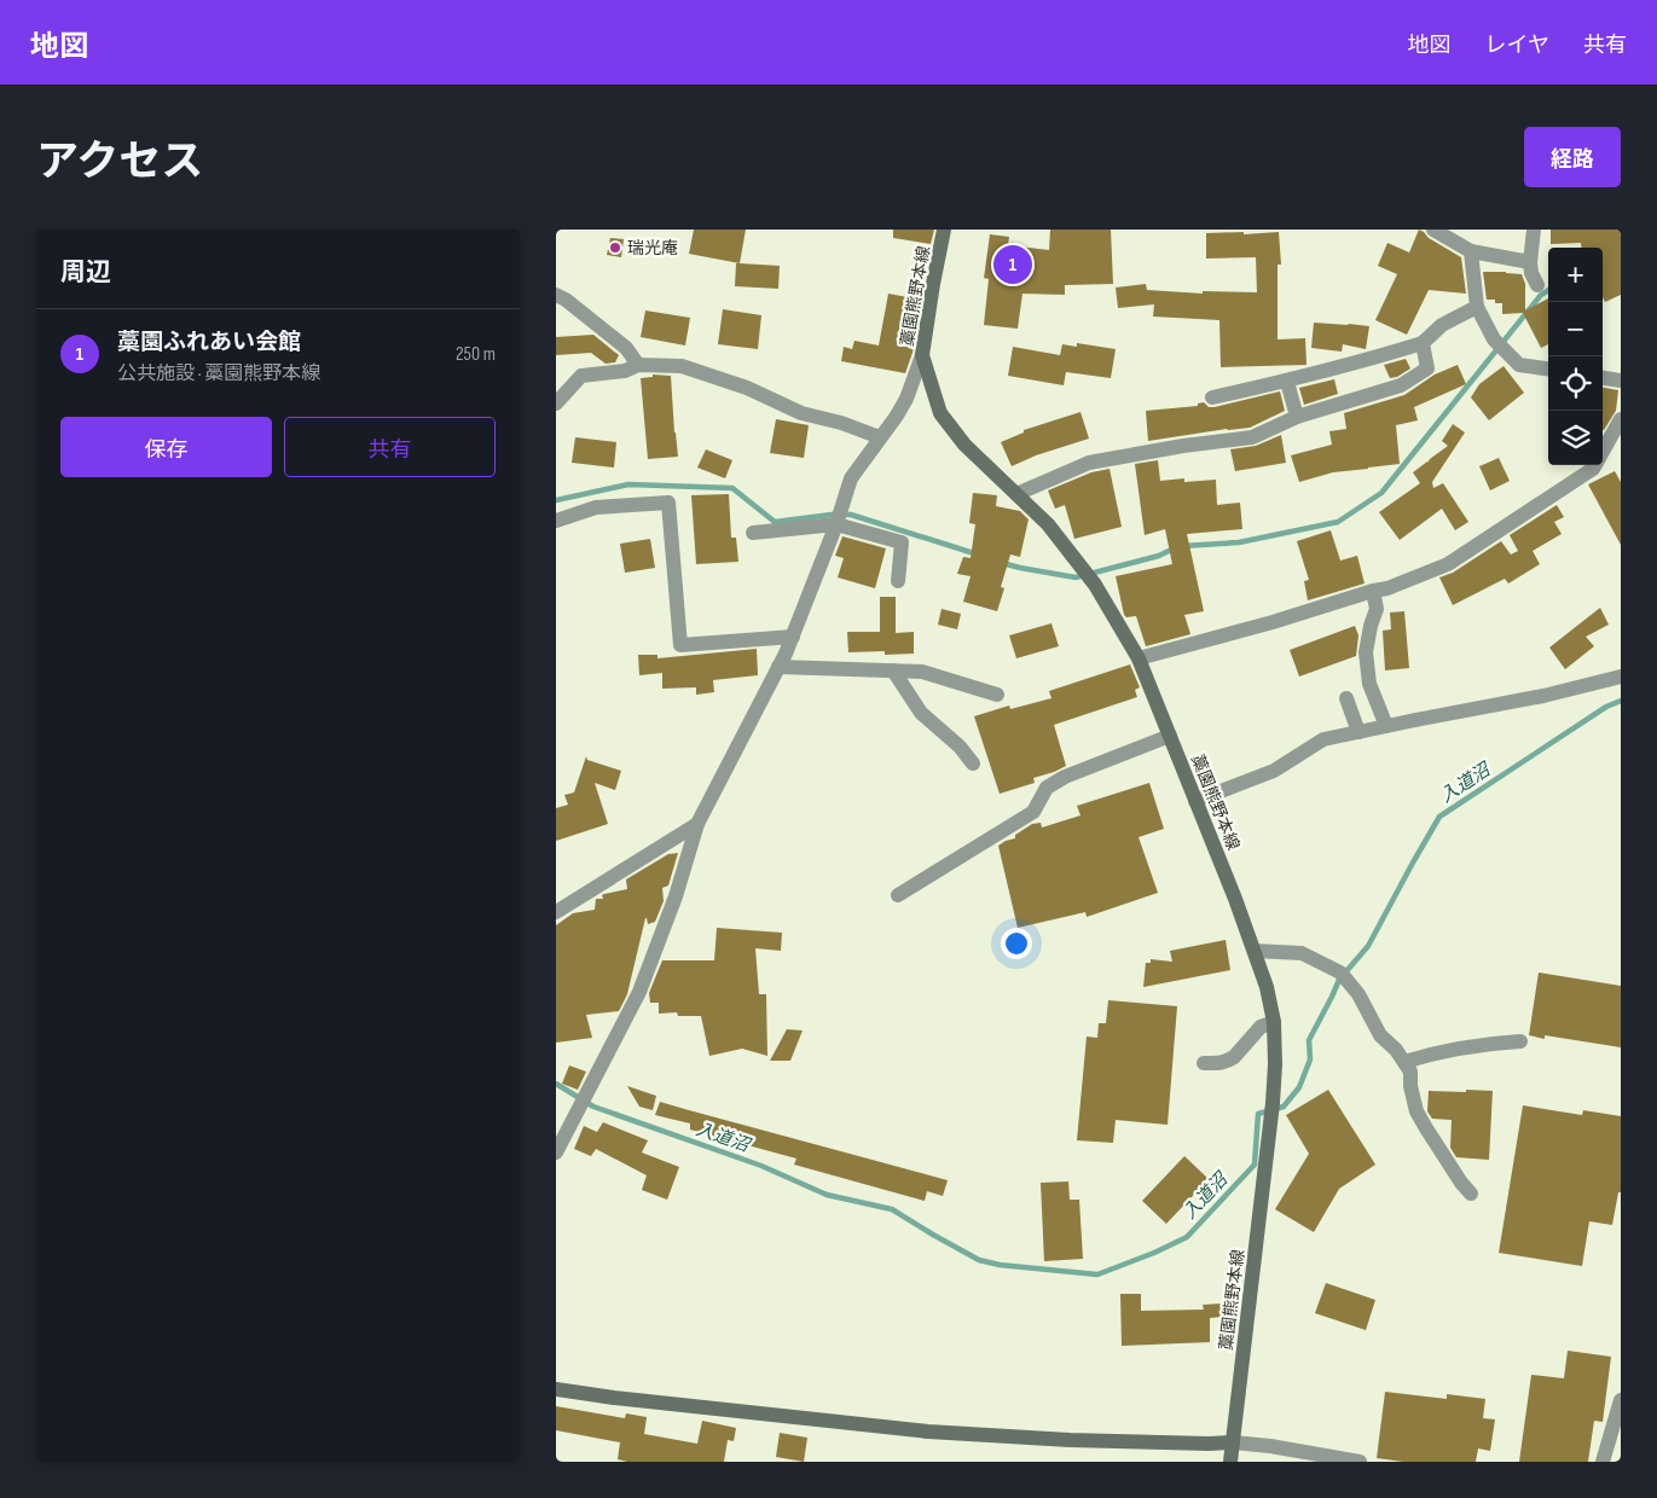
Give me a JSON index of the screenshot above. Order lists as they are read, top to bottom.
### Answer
{
  "streets": {
    "main road": ["藁園熊野本線"]
  },
  "water": ["入道沼"],
  "places": ["瑞光庵"],
  "page": {
    "header": "地図",
    "nav": ["地図", "レイヤ", "共有"],
    "title": "アクセス",
    "buttons": [
      "経路",
      ["保存", "共有"]
    ],
    "heading": "周辺",
    "pins": "1",
    "map_buttons": ["+", "−"],
    "list": [
      {
        "mark": "1",
        "name": "藁園ふれあい会館",
        "note": "公共施設 · 藁園熊野本線",
        "value": "250 m"
      }
    ]
  }
}
